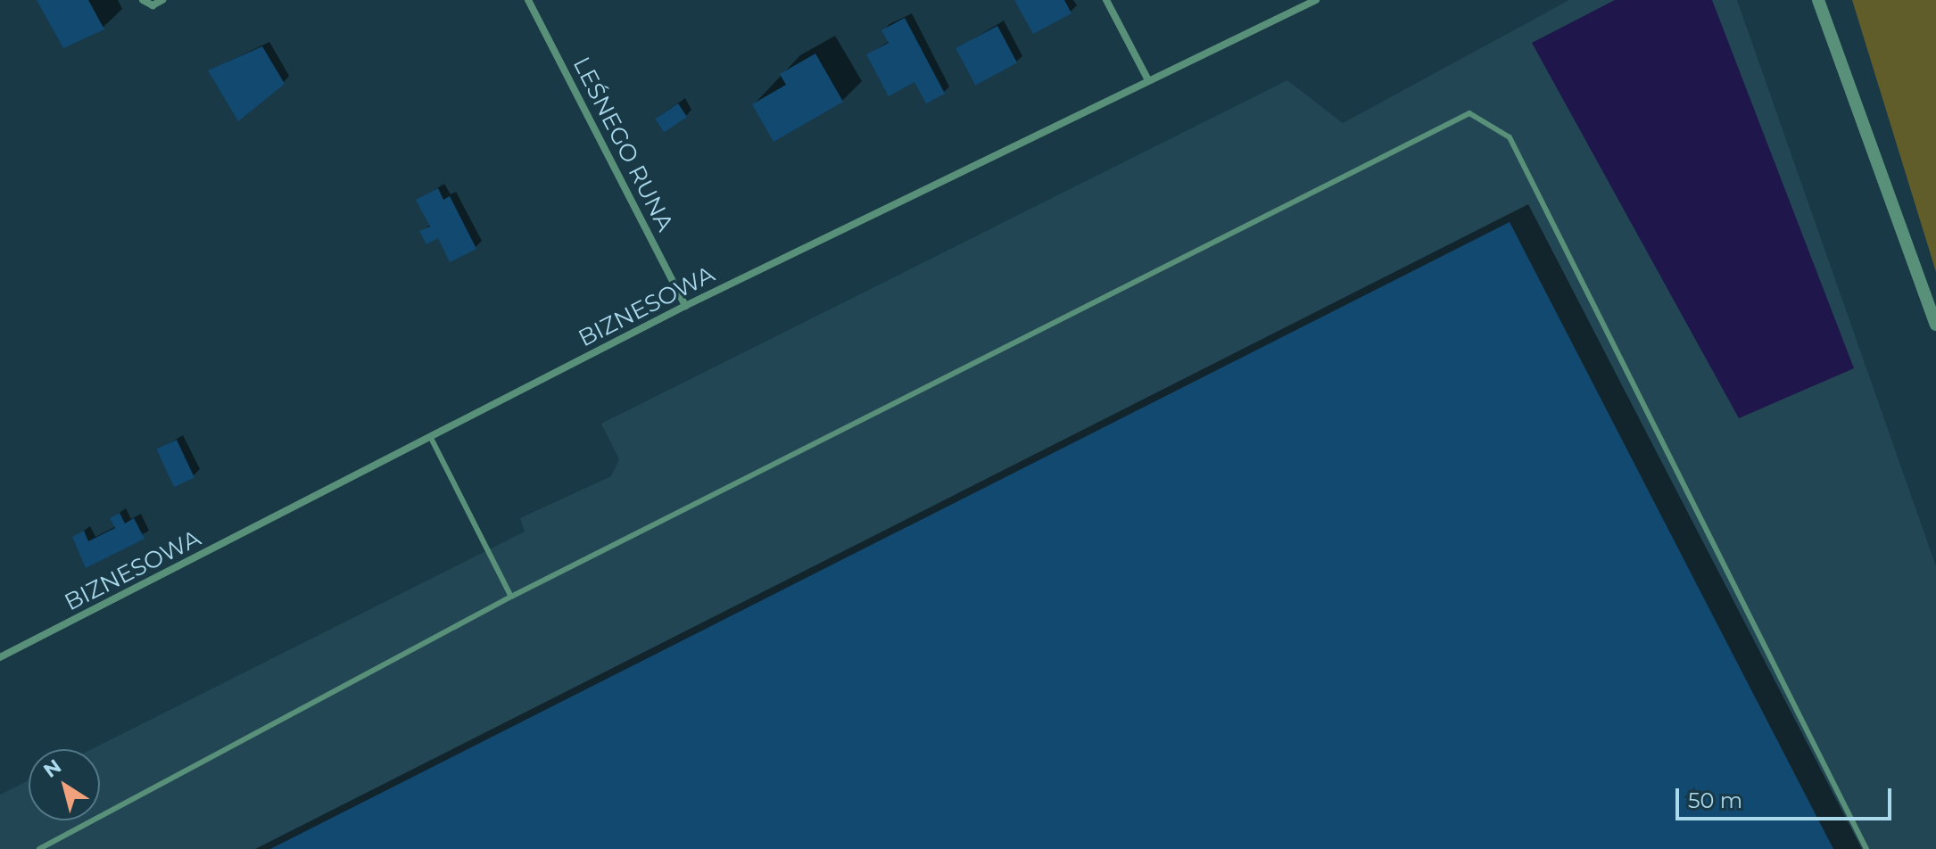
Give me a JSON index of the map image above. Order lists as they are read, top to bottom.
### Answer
{
  "streets": {
    "street": ["LEŚNEGO RUNA", "BIZNESOWA"]
  },
  "crossings": [
    ["LEŚNEGO RUNA", "BIZNESOWA"]
  ],
  "scale_bar": "50 m",
  "north": "top left"
}
